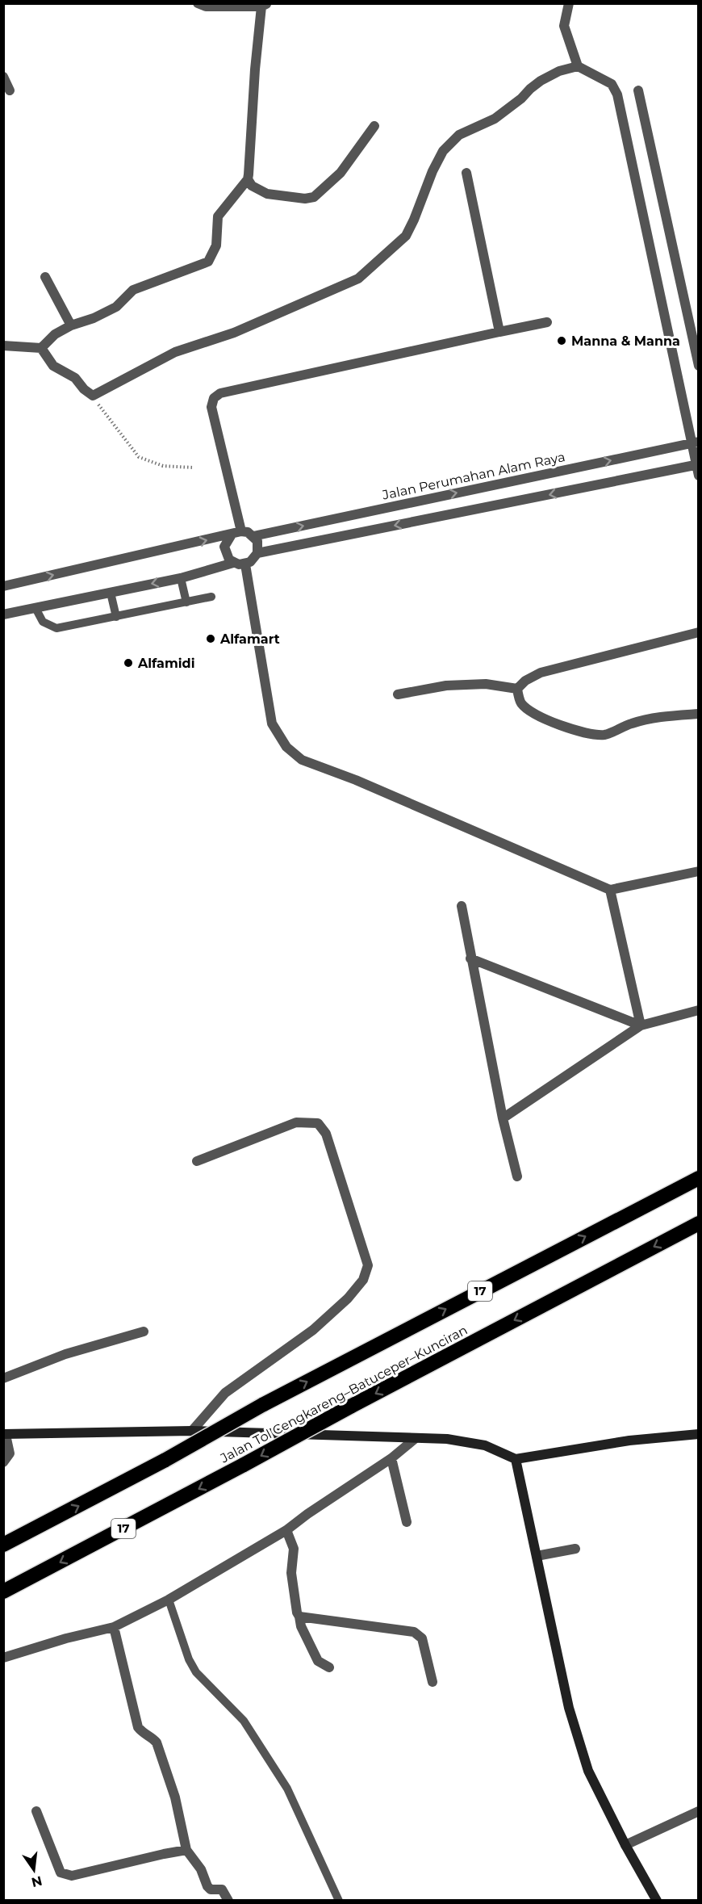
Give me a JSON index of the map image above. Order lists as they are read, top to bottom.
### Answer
{
  "streets": {
    "highway": ["17", "Jalan Tol Cengkareng–Batuceper–Kunciran"],
    "street": ["Jalan Perumahan Alam Raya"]
  },
  "places": ["Manna & Manna", "Alfamart", "Alfamidi"],
  "north": "bottom"
}
